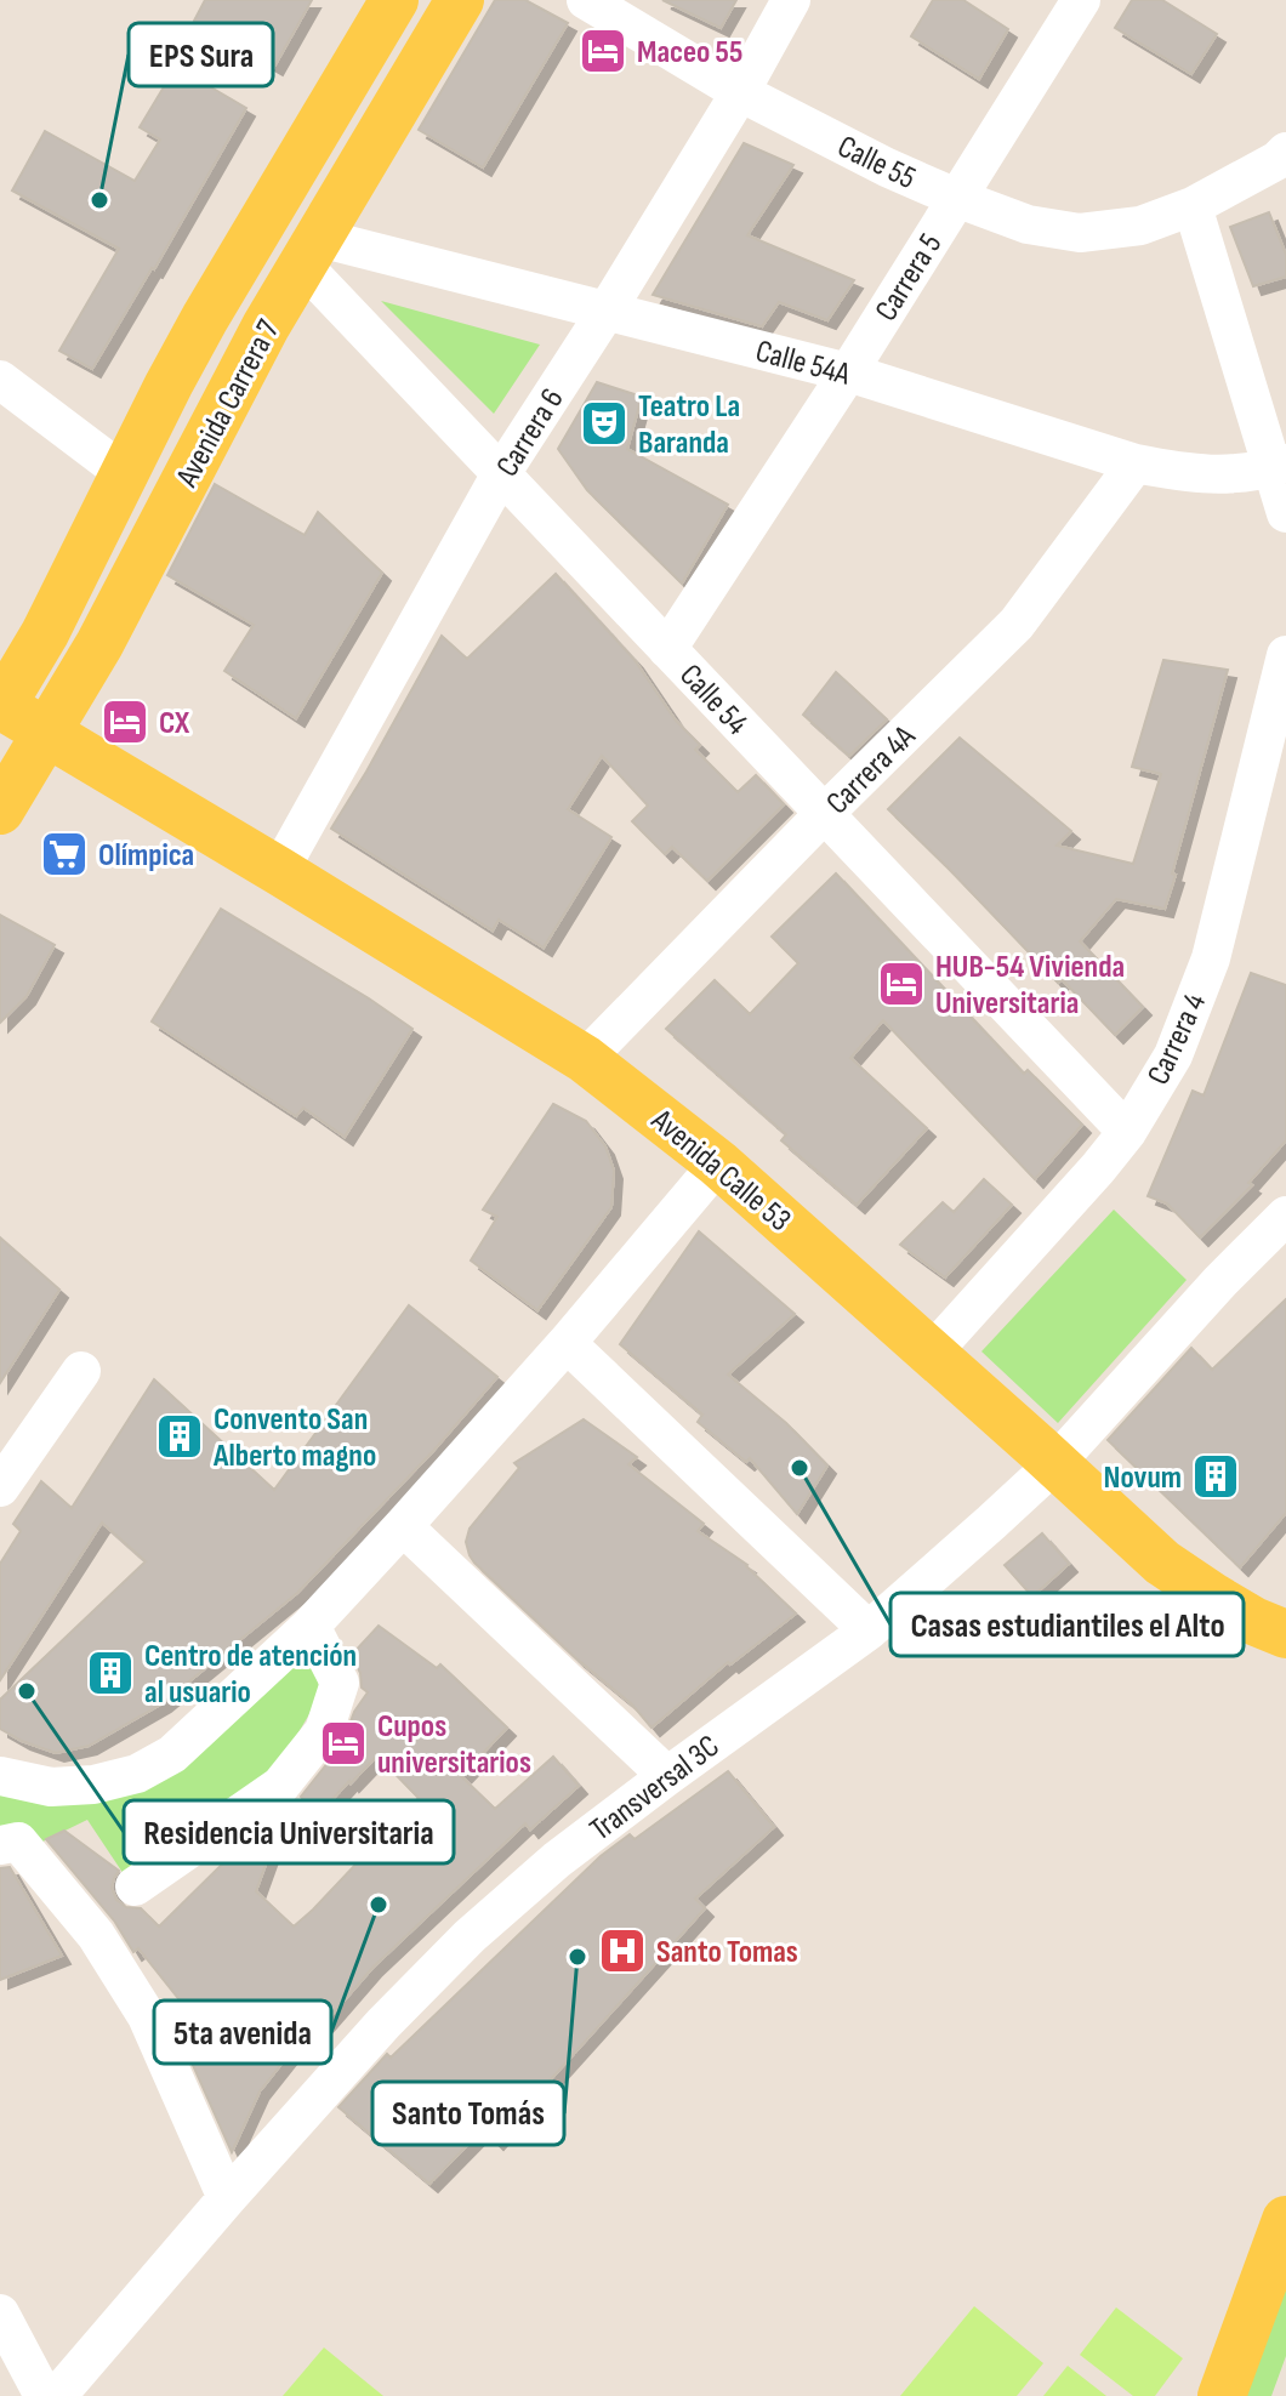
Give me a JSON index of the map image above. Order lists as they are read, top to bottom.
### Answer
{
  "streets": {
    "main road": ["Avenida Carrera 7", "Avenida Calle 53"],
    "street": [
      "Calle 55",
      "Carrera 5",
      "Calle 54A",
      "Carrera 6",
      "Calle 54",
      "Carrera 4A",
      "Carrera 4",
      "Transversal 3C"
    ]
  },
  "crossings": [
    ["Calle 55", "Carrera 5"],
    ["Calle 55", "Carrera 6"],
    ["Carrera 5", "Calle 54A"],
    ["Carrera 5", "Calle 54"],
    ["Calle 54A", "Avenida Carrera 7"],
    ["Calle 54A", "Carrera 6"],
    ["Calle 54A", "Calle 54"],
    ["Calle 54A", "Carrera 4A"],
    ["Avenida Carrera 7", "Calle 54"],
    ["Avenida Carrera 7", "Avenida Calle 53"],
    ["Carrera 6", "Calle 54"],
    ["Carrera 6", "Avenida Calle 53"],
    ["Calle 54", "Carrera 4A"],
    ["Calle 54", "Carrera 4"],
    ["Carrera 4A", "Avenida Calle 53"],
    ["Carrera 4", "Avenida Calle 53"],
    ["Avenida Calle 53", "Transversal 3C"]
  ],
  "places": {
    "hotel": [
      "Maceo 55",
      "CX",
      "HUB-54 Vivienda Universitaria",
      "Cupos universitarios"
    ],
    "other": [
      "EPS Sura",
      "Casas estudiantiles el Alto",
      "Residencia Universitaria",
      "5ta avenida",
      "Santo Tomás"
    ],
    "theatre": ["Teatro La Baranda"],
    "supermarket": ["Olímpica"],
    "building": ["Convento San Alberto magno", "Novum", "Centro de atención al usuario"],
    "hospital": ["Santo Tomas"]
  }
}
